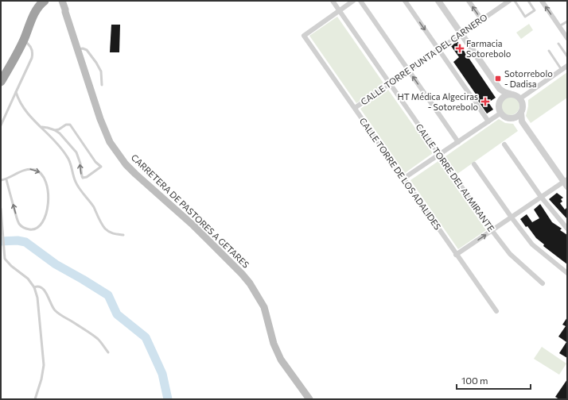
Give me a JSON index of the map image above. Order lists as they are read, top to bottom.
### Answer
{
  "streets": {
    "main road": ["CARRETERA DE PASTORES A GETARES"],
    "street": ["CALLE TORRE PUNTA DEL CARNERO", "CALLE TORRE DE LOS ADALIDES", "CALLE TORRE DEL ALMIRANTE"]
  },
  "crossings": [
    ["CALLE TORRE PUNTA DEL CARNERO", "CALLE TORRE DE LOS ADALIDES"],
    ["CALLE TORRE PUNTA DEL CARNERO", "CALLE TORRE DEL ALMIRANTE"],
    ["CALLE TORRE DE LOS ADALIDES", "CALLE TORRE DEL ALMIRANTE"]
  ],
  "places": {
    "health": ["Farmacia Sotorebolo", "HT Médica Algeciras - Sotorebolo"],
    "transit": ["Sotorrebolo - Dadisa"]
  },
  "scale_bar": "100 m"
}
